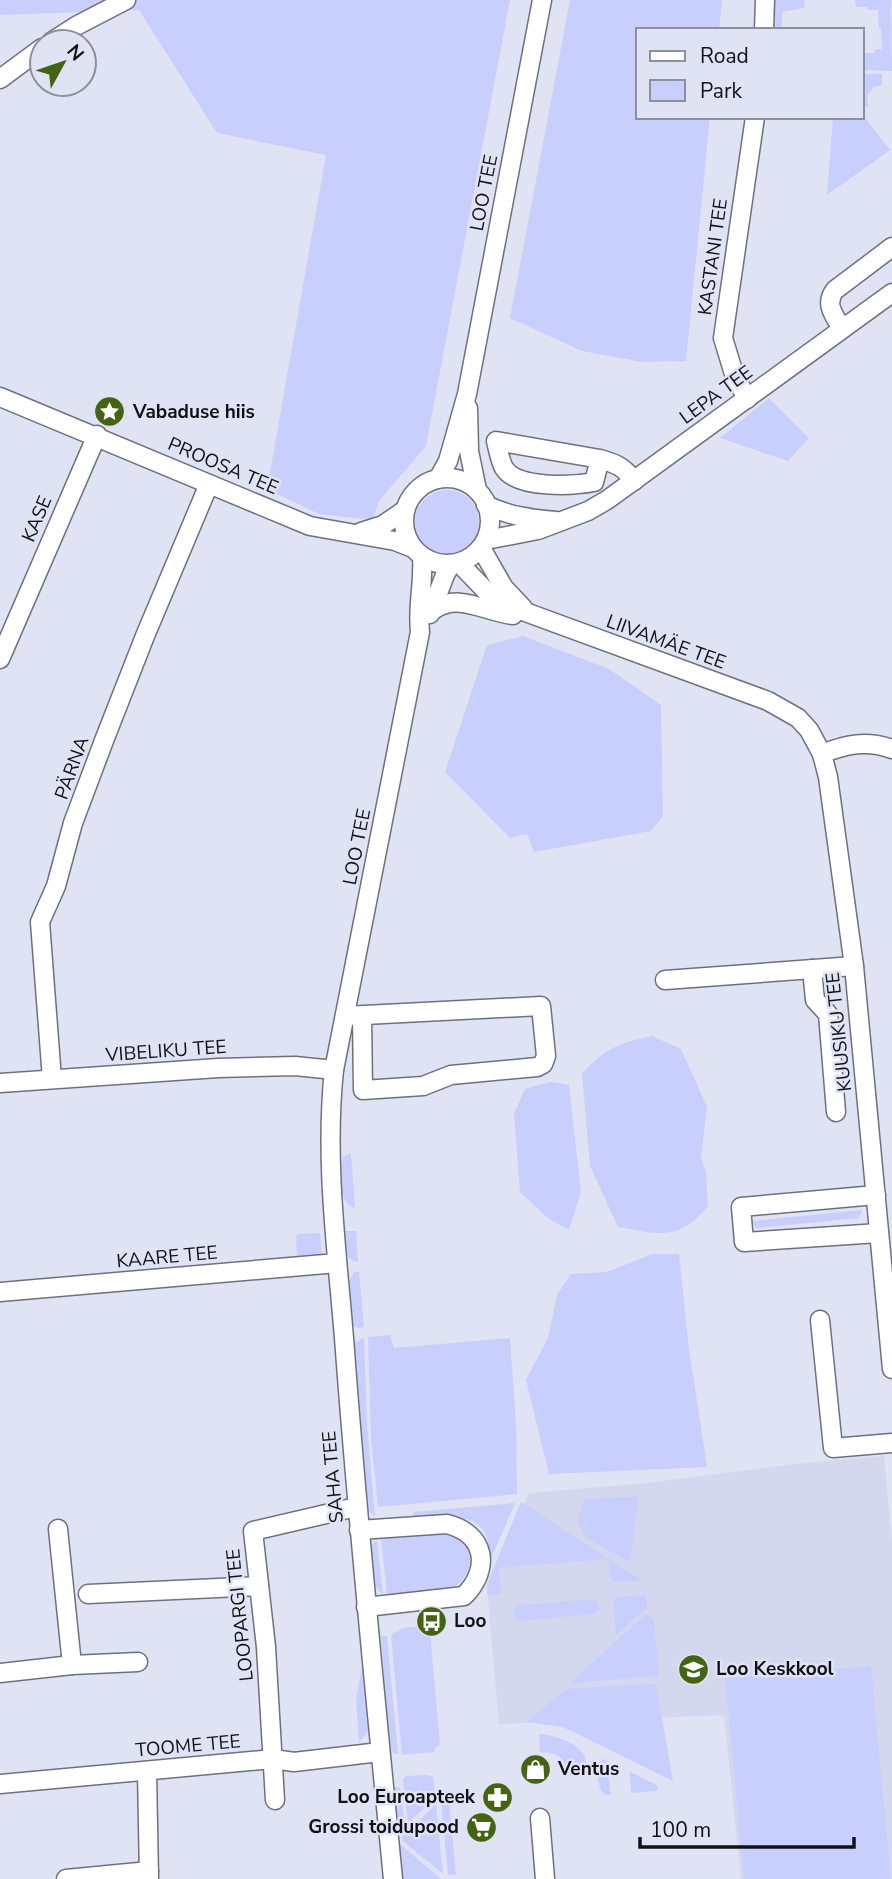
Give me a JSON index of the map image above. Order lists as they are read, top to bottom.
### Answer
{
  "streets": {
    "street": [
      "LOO TEE",
      "KASTANI TEE",
      "LEPA TEE",
      "PROOSA TEE",
      "KASE",
      "LIIVAMÄE TEE",
      "PÄRNA",
      "KUUSIKU TEE",
      "VIBELIKU TEE",
      "KAARE TEE",
      "SAHA TEE",
      "LOOPARGI TEE",
      "TOOME TEE"
    ]
  },
  "crossings": [
    ["LOO TEE", "LEPA TEE"],
    ["LOO TEE", "PROOSA TEE"],
    ["LOO TEE", "LIIVAMÄE TEE"],
    ["LOO TEE", "VIBELIKU TEE"],
    ["LOO TEE", "SAHA TEE"],
    ["KASTANI TEE", "LEPA TEE"],
    ["LEPA TEE", "PROOSA TEE"],
    ["LEPA TEE", "LIIVAMÄE TEE"],
    ["PROOSA TEE", "KASE"],
    ["PROOSA TEE", "LIIVAMÄE TEE"],
    ["PROOSA TEE", "PÄRNA"],
    ["LIIVAMÄE TEE", "KUUSIKU TEE"],
    ["PÄRNA", "VIBELIKU TEE"],
    ["VIBELIKU TEE", "SAHA TEE"],
    ["KAARE TEE", "SAHA TEE"],
    ["SAHA TEE", "LOOPARGI TEE"],
    ["SAHA TEE", "TOOME TEE"],
    ["LOOPARGI TEE", "TOOME TEE"]
  ],
  "places": {
    "place": ["Vabaduse hiis"],
    "bus stop": ["Loo"],
    "school or university": ["Loo Keskkool"],
    "shop": ["Ventus"],
    "pharmacy": ["Loo Euroapteek"],
    "supermarket": ["Grossi toidupood"]
  },
  "legend": ["Road", "Park"],
  "scale_bar": "100 m",
  "north": "top right"
}
